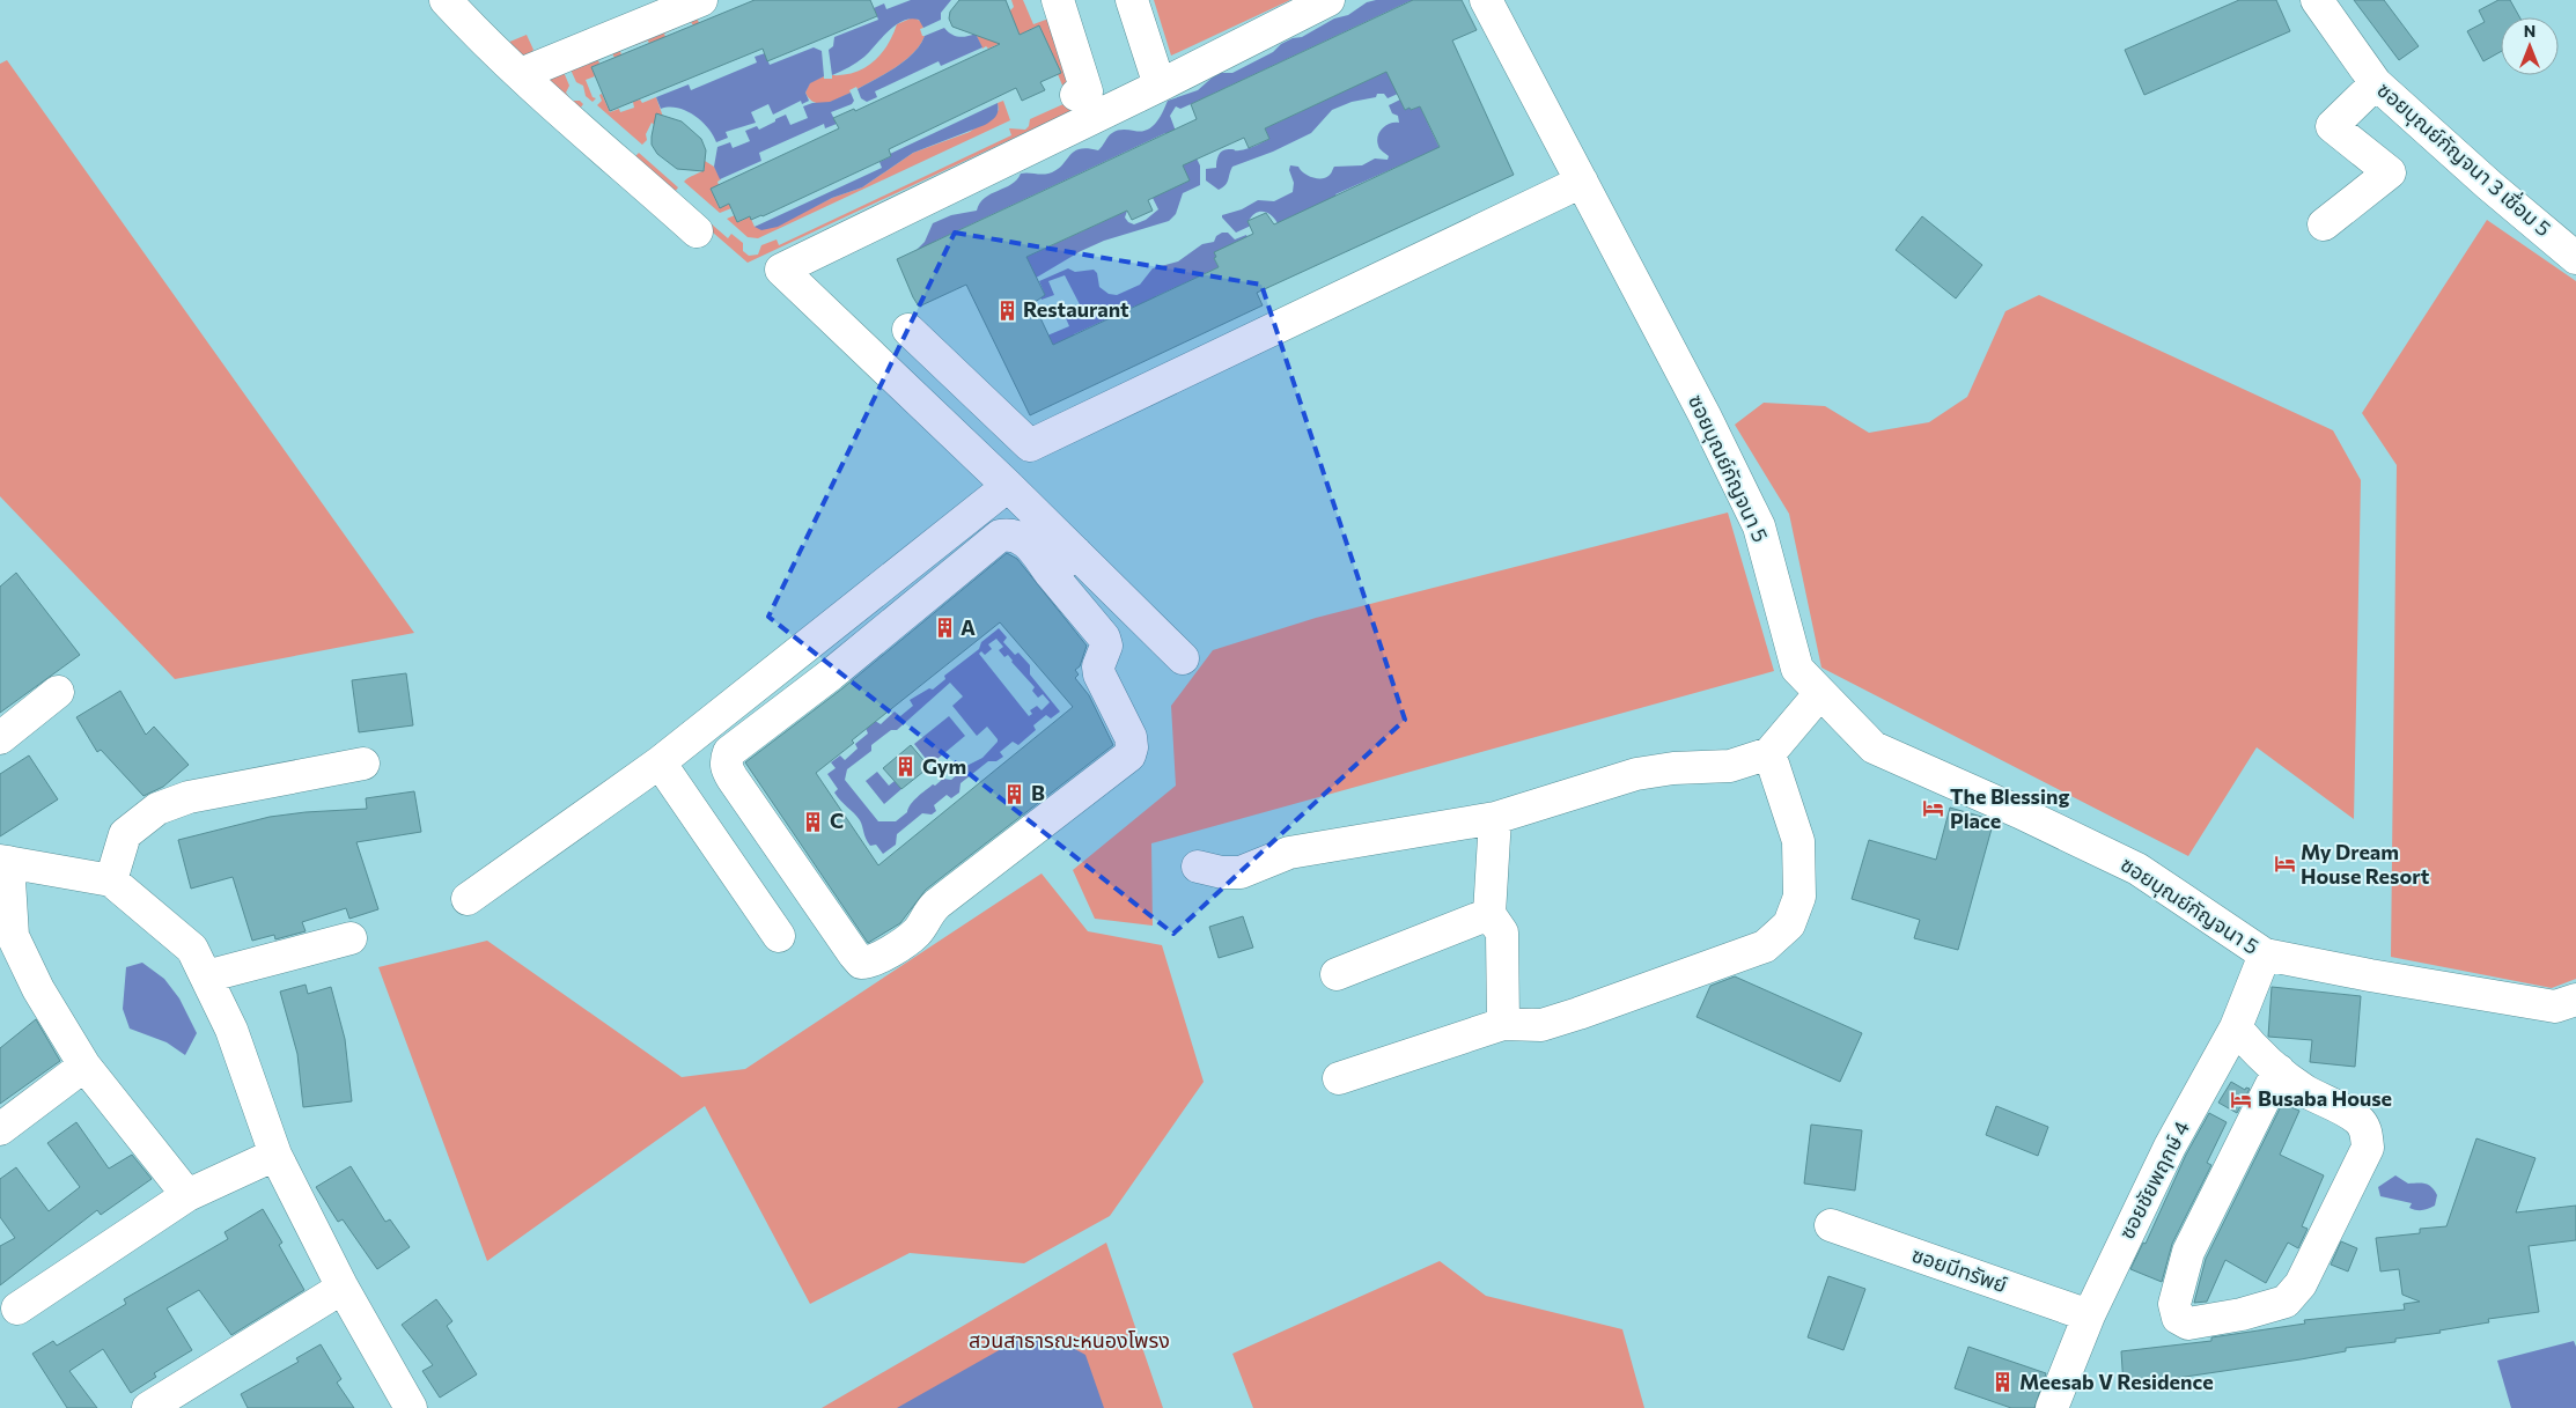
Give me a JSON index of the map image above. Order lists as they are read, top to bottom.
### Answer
{
  "streets": {
    "street": [
      "ซอยบุณย์กัญจนา 3 เชื่อม 5",
      "ซอยบุณย์กัญจนา 5",
      "ซอยชัยพฤกษ์ 4",
      "ซอยมีทรัพย์"
    ]
  },
  "crossings": [
    ["ซอยบุณย์กัญจนา 5", "ซอยชัยพฤกษ์ 4"],
    ["ซอยชัยพฤกษ์ 4", "ซอยมีทรัพย์"]
  ],
  "parks": ["สวนสาธารณะหนองโพรง"],
  "places": {
    "building": [
      "Restaurant",
      "A",
      "Gym",
      "B",
      "C",
      "Meesab V Residence"
    ],
    "hotel": ["The Blessing Place", "My Dream House Resort", "Busaba House"]
  },
  "north": "top"
}
